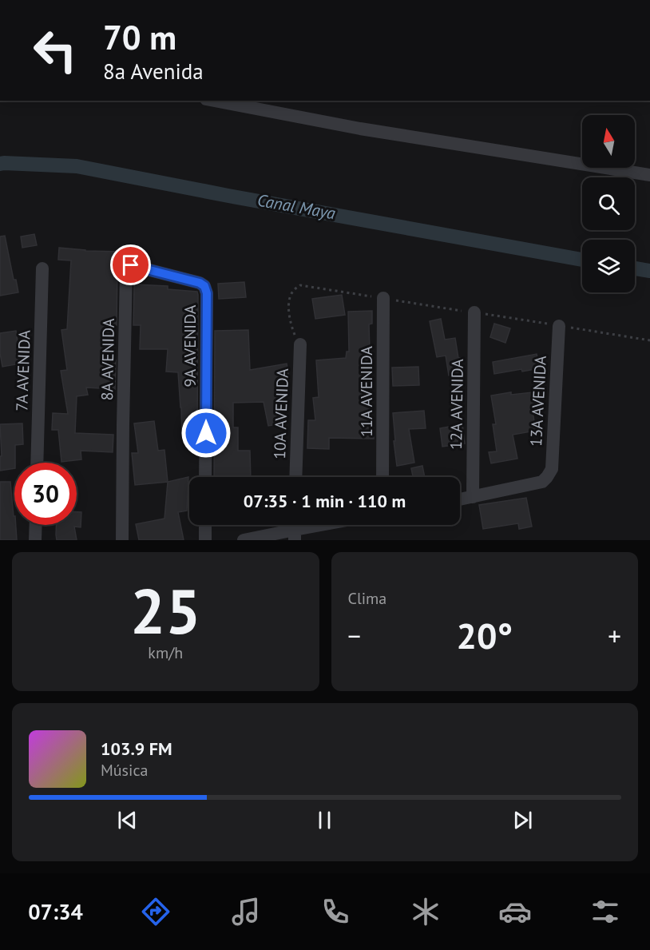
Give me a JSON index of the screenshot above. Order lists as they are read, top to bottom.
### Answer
{
  "streets": {
    "street": [
      "9A AVENIDA",
      "8A AVENIDA",
      "7A AVENIDA",
      "11A AVENIDA",
      "13A AVENIDA",
      "12A AVENIDA",
      "10A AVENIDA"
    ]
  },
  "crossings": [
    ["9A AVENIDA", "8A AVENIDA"],
    ["13A AVENIDA", "12A AVENIDA"]
  ],
  "water": ["Canal Maya"],
  "north": "top",
  "page": {
    "turn": ["70 m", "8a Avenida"],
    "limit": "30",
    "trip": "07:35 · 1 min · 110 m",
    "tile": [
      ["25", "km/h"],
      "Clima"
    ],
    "heat": ["−", "20°", "+"],
    "song": ["103.9 FM", "Música"],
    "tabs": "07:34"
  }
}
